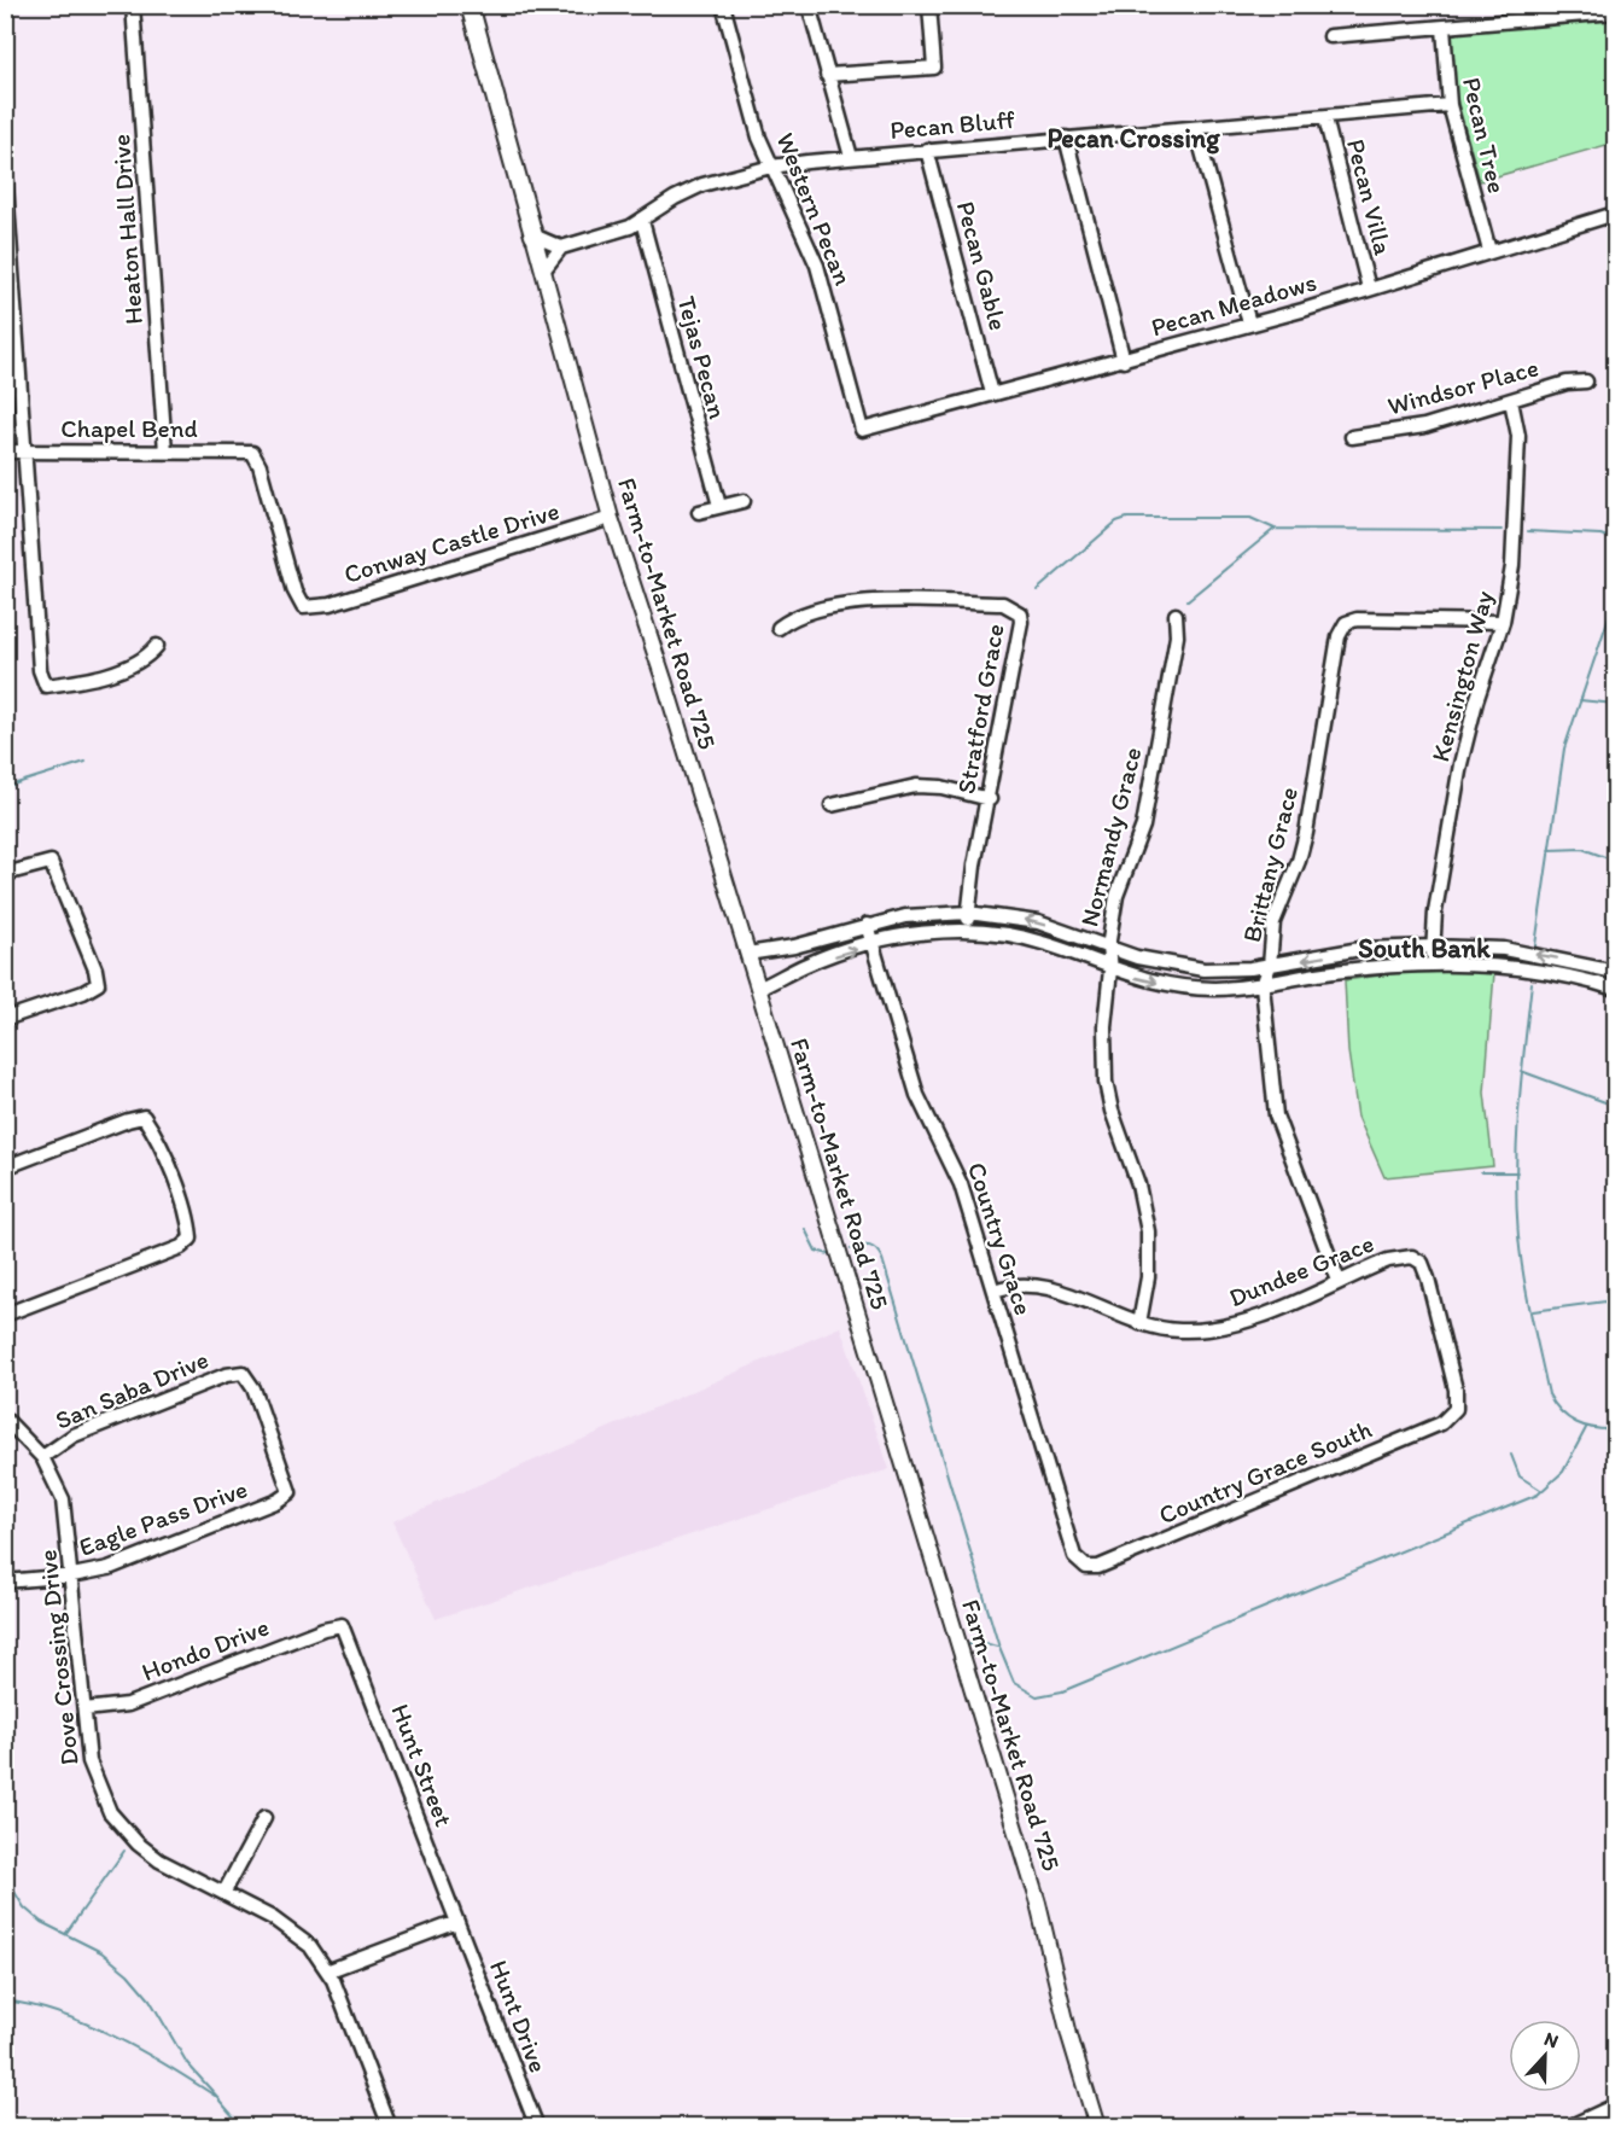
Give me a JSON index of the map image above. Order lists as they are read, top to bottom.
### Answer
{
  "streets": {
    "street": [
      "Pecan Bluff",
      "Pecan Tree",
      "Pecan Villa",
      "Western Pecan",
      "Heaton Hall Drive",
      "Pecan Gable",
      "Pecan Meadows",
      "Tejas Pecan",
      "Windsor Place",
      "Chapel Bend",
      "Conway Castle Drive",
      "Farm-to-Market Road 725",
      "Kensington Way",
      "Stratford Grace",
      "Normandy Grace",
      "Brittany Grace",
      "Country Grace",
      "Dundee Grace",
      "San Saba Drive",
      "Country Grace South",
      "Eagle Pass Drive",
      "Hondo Drive",
      "Dove Crossing Drive",
      "Hunt Street",
      "Hunt Drive"
    ]
  },
  "crossings": [
    ["Pecan Bluff", "Pecan Tree"],
    ["Pecan Bluff", "Pecan Villa"],
    ["Pecan Bluff", "Western Pecan"],
    ["Pecan Bluff", "Pecan Gable"],
    ["Pecan Bluff", "Tejas Pecan"],
    ["Pecan Tree", "Pecan Meadows"],
    ["Pecan Villa", "Pecan Meadows"],
    ["Western Pecan", "Pecan Meadows"],
    ["Heaton Hall Drive", "Chapel Bend"],
    ["Pecan Gable", "Pecan Meadows"],
    ["Windsor Place", "Kensington Way"],
    ["Chapel Bend", "Conway Castle Drive"],
    ["Conway Castle Drive", "Farm-to-Market Road 725"],
    ["Kensington Way", "Brittany Grace"],
    ["Normandy Grace", "Dundee Grace"],
    ["Brittany Grace", "Dundee Grace"],
    ["Country Grace", "Dundee Grace"],
    ["Country Grace", "Country Grace South"],
    ["Dundee Grace", "Country Grace South"],
    ["San Saba Drive", "Eagle Pass Drive"],
    ["San Saba Drive", "Dove Crossing Drive"],
    ["Eagle Pass Drive", "Dove Crossing Drive"],
    ["Hondo Drive", "Dove Crossing Drive"],
    ["Hondo Drive", "Hunt Street"],
    ["Hunt Street", "Hunt Drive"]
  ],
  "districts": ["Pecan Crossing", "South Bank"],
  "north": "top"
}
